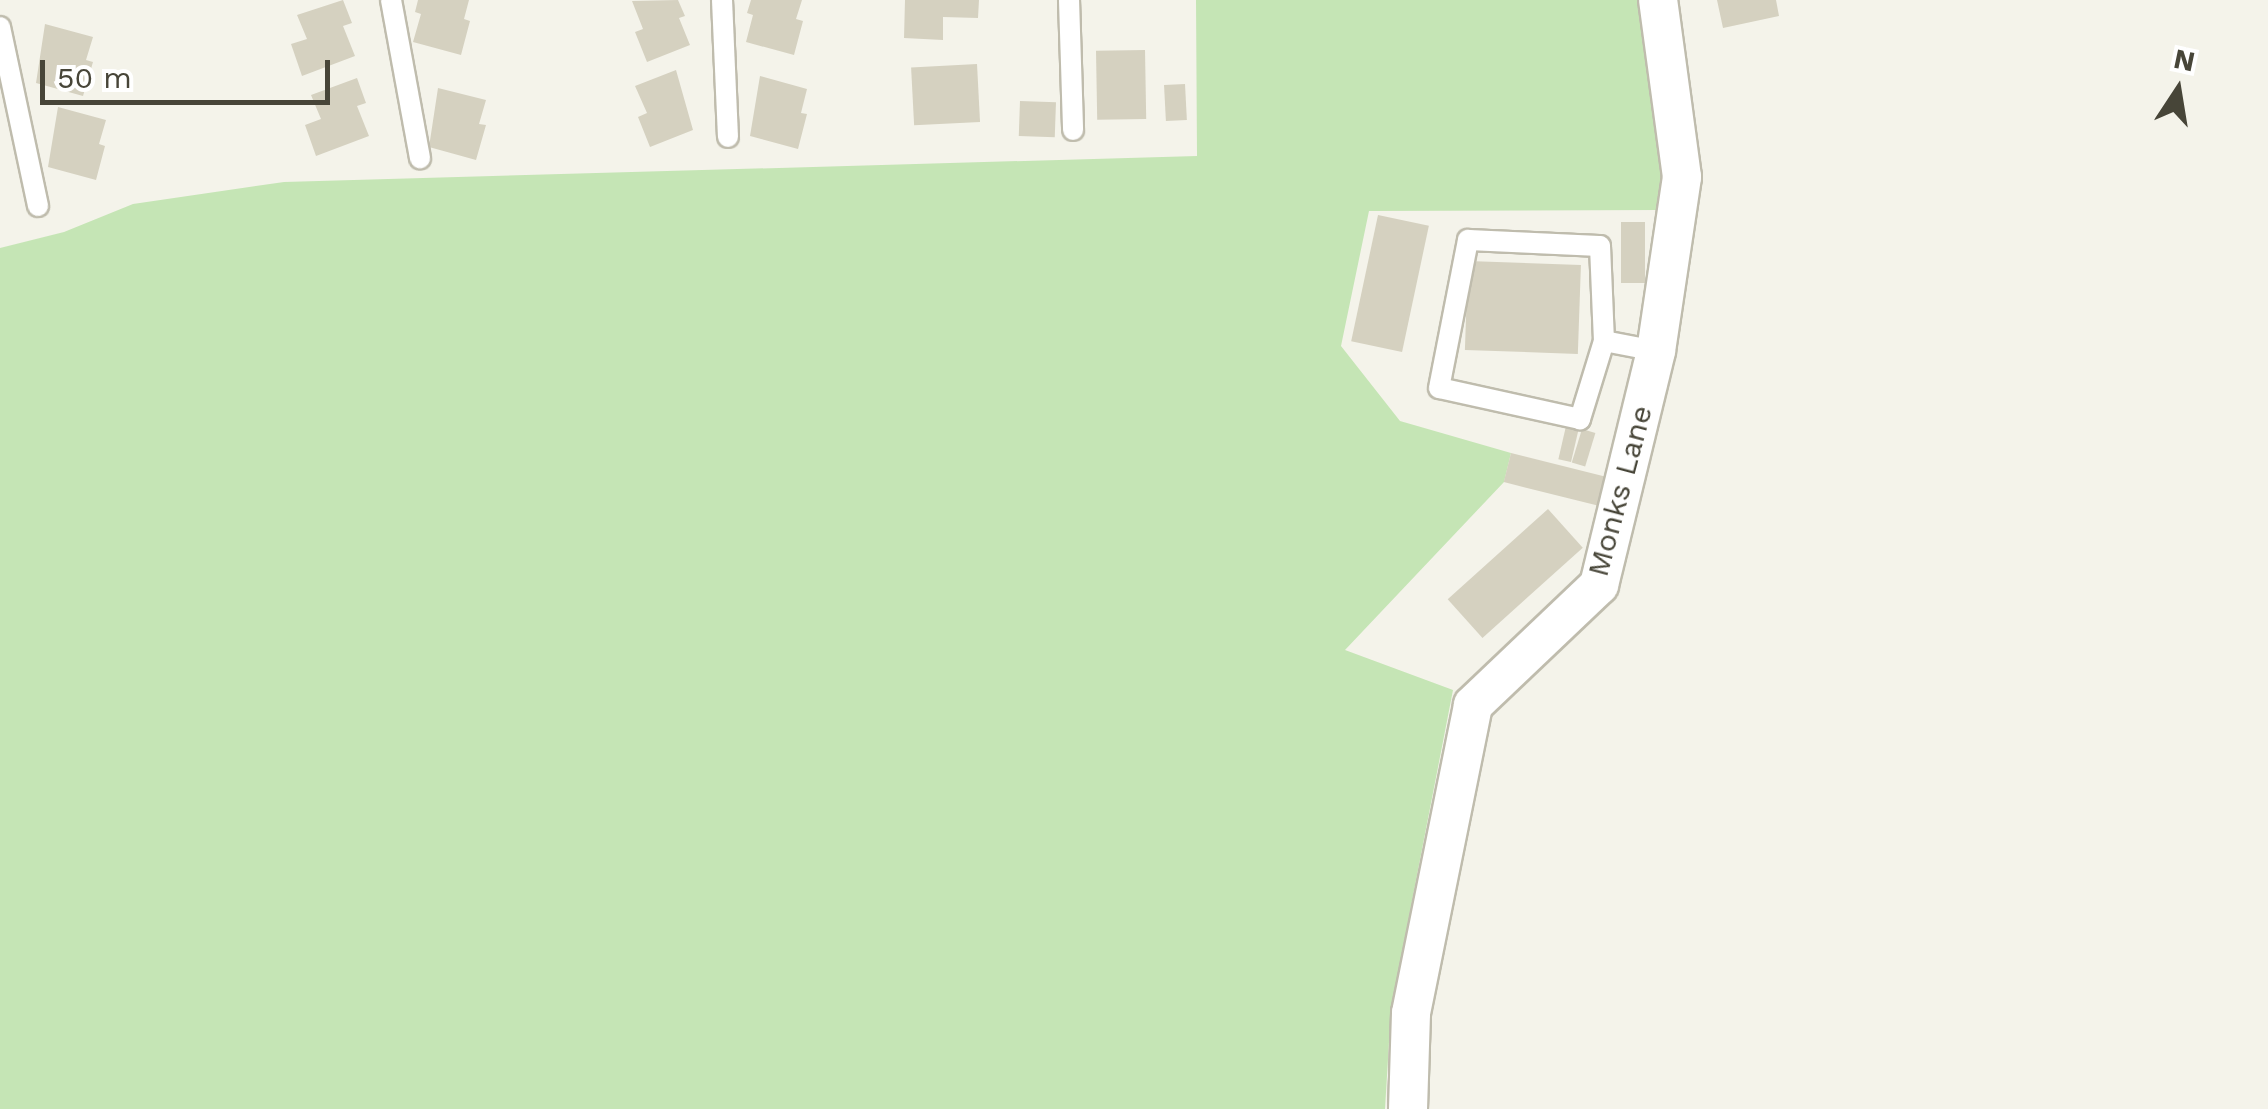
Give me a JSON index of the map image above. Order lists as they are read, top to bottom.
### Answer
{
  "streets": {
    "street": ["Monks Lane"]
  },
  "scale_bar": "50 m",
  "north": "top"
}
